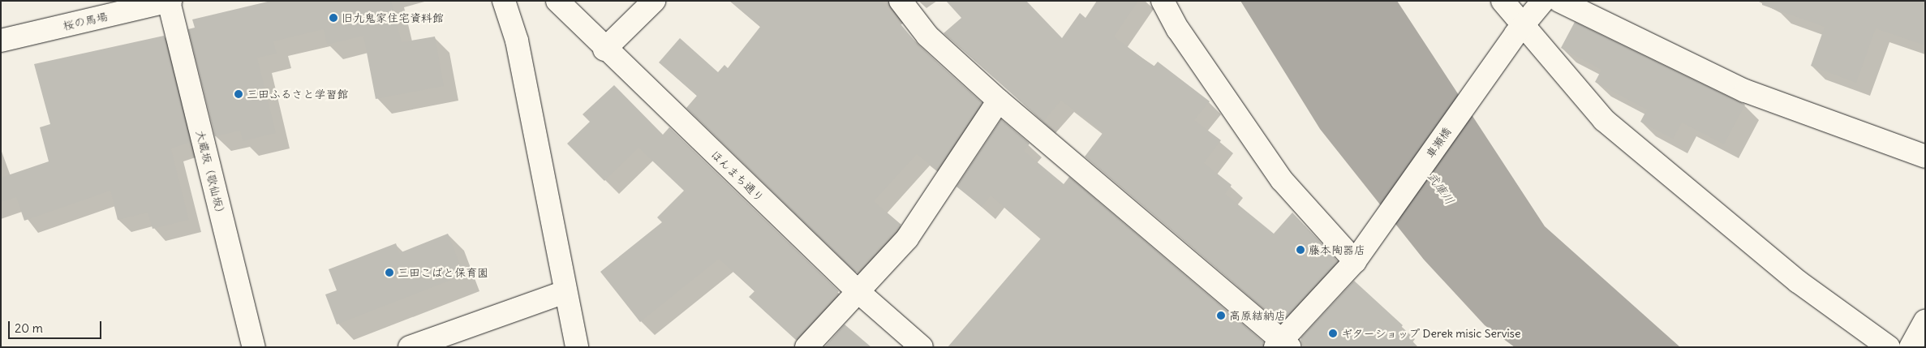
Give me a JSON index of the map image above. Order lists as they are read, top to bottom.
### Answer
{
  "streets": {
    "street": [
      "桜の馬場",
      "車瀬橋",
      "大蔵坂（歌仙坂）",
      "ほんまち通り"
    ]
  },
  "crossings": [
    ["桜の馬場", "大蔵坂（歌仙坂）"]
  ],
  "water": ["武庫川"],
  "places": [
    "旧九鬼家住宅資料館",
    "三田ふるさと学習館",
    "藤本陶器店",
    "三田こばと保育園",
    "高原結納店",
    "ギターショップ Derek misic Servise"
  ],
  "scale_bar": "20 m"
}
